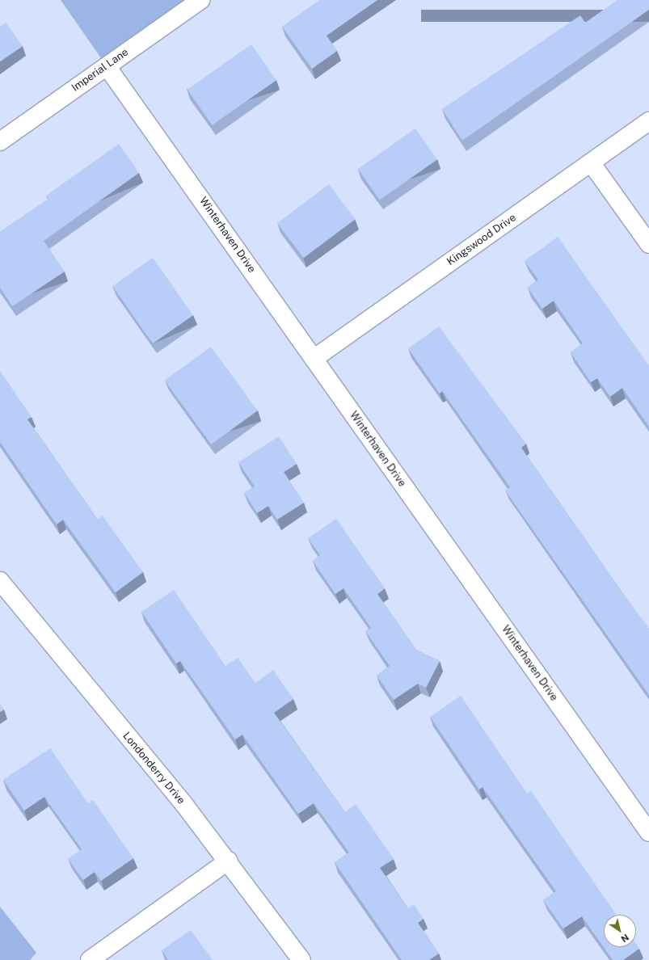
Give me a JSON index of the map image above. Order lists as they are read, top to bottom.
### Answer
{
  "streets": {
    "street": [
      "Imperial Lane",
      "Winterhaven Drive",
      "Kingswood Drive",
      "Londonderry Drive"
    ]
  },
  "crossings": [
    ["Imperial Lane", "Winterhaven Drive"],
    ["Winterhaven Drive", "Kingswood Drive"]
  ],
  "north": "bottom right"
}
